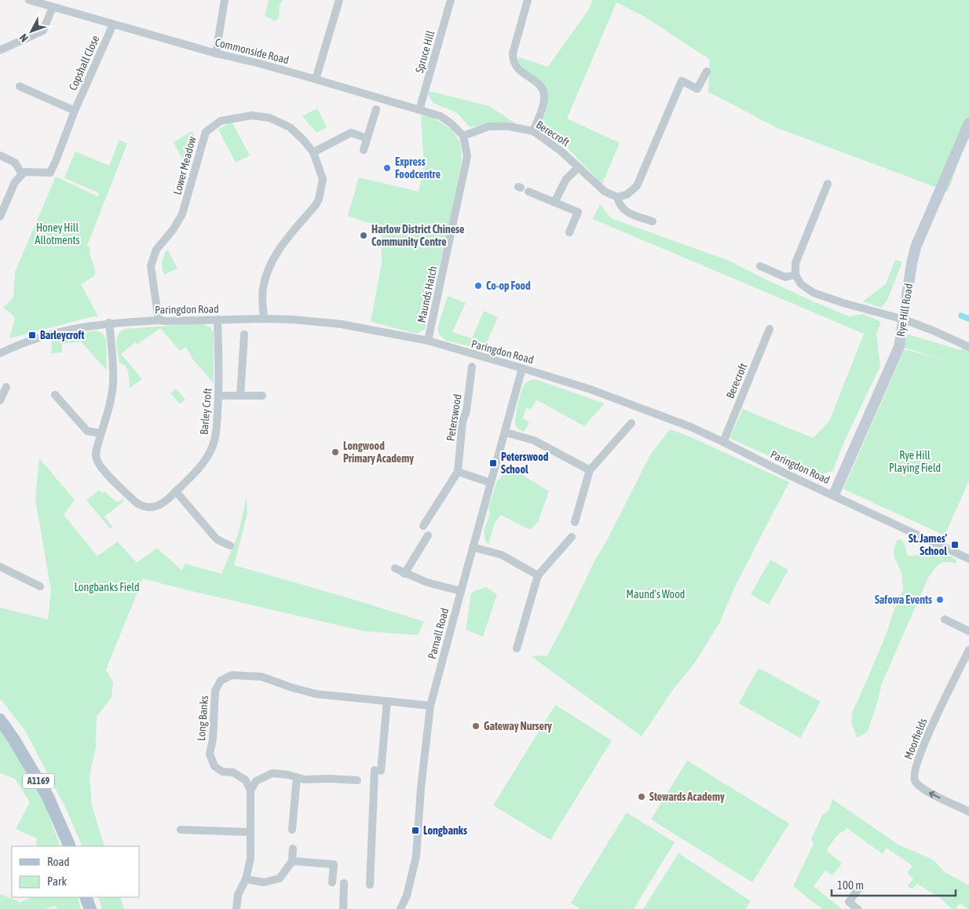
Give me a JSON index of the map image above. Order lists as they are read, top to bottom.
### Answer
{
  "streets": {
    "main road": ["A1169"],
    "street": [
      "Commonside Road",
      "Spruce Hill",
      "Copshall Close",
      "Berecroft",
      "Lower Meadow",
      "Maunds Hatch",
      "Paringdon Road",
      "Rye Hill Road",
      "Barley Croft",
      "Peterswood",
      "Parnall Road",
      "Long Banks",
      "Moorfields"
    ]
  },
  "crossings": [
    ["Commonside Road", "Spruce Hill"],
    ["Commonside Road", "Copshall Close"],
    ["Commonside Road", "Berecroft"],
    ["Commonside Road", "Maunds Hatch"],
    ["Berecroft", "Maunds Hatch"],
    ["Berecroft", "Paringdon Road"],
    ["Lower Meadow", "Paringdon Road"],
    ["Maunds Hatch", "Paringdon Road"],
    ["Paringdon Road", "Rye Hill Road"],
    ["Paringdon Road", "Barley Croft"],
    ["Paringdon Road", "Parnall Road"],
    ["Parnall Road", "Long Banks"]
  ],
  "parks": [
    "Honey Hill Allotments",
    "Rye Hill Playing Field",
    "Longbanks Field",
    "Maund's Wood"
  ],
  "places": {
    "other": [
      "Express Foodcentre",
      "Harlow District Chinese Community Centre",
      "Co-op Food",
      "Longwood Primary Academy",
      "Safowa Events",
      "Gateway Nursery",
      "Stewards Academy"
    ],
    "transit": [
      "Barleycroft",
      "Peterswood School",
      "St. James' School",
      "Longbanks"
    ]
  },
  "legend": ["Road", "Park"],
  "scale_bar": "100 m",
  "north": "bottom left"
}
